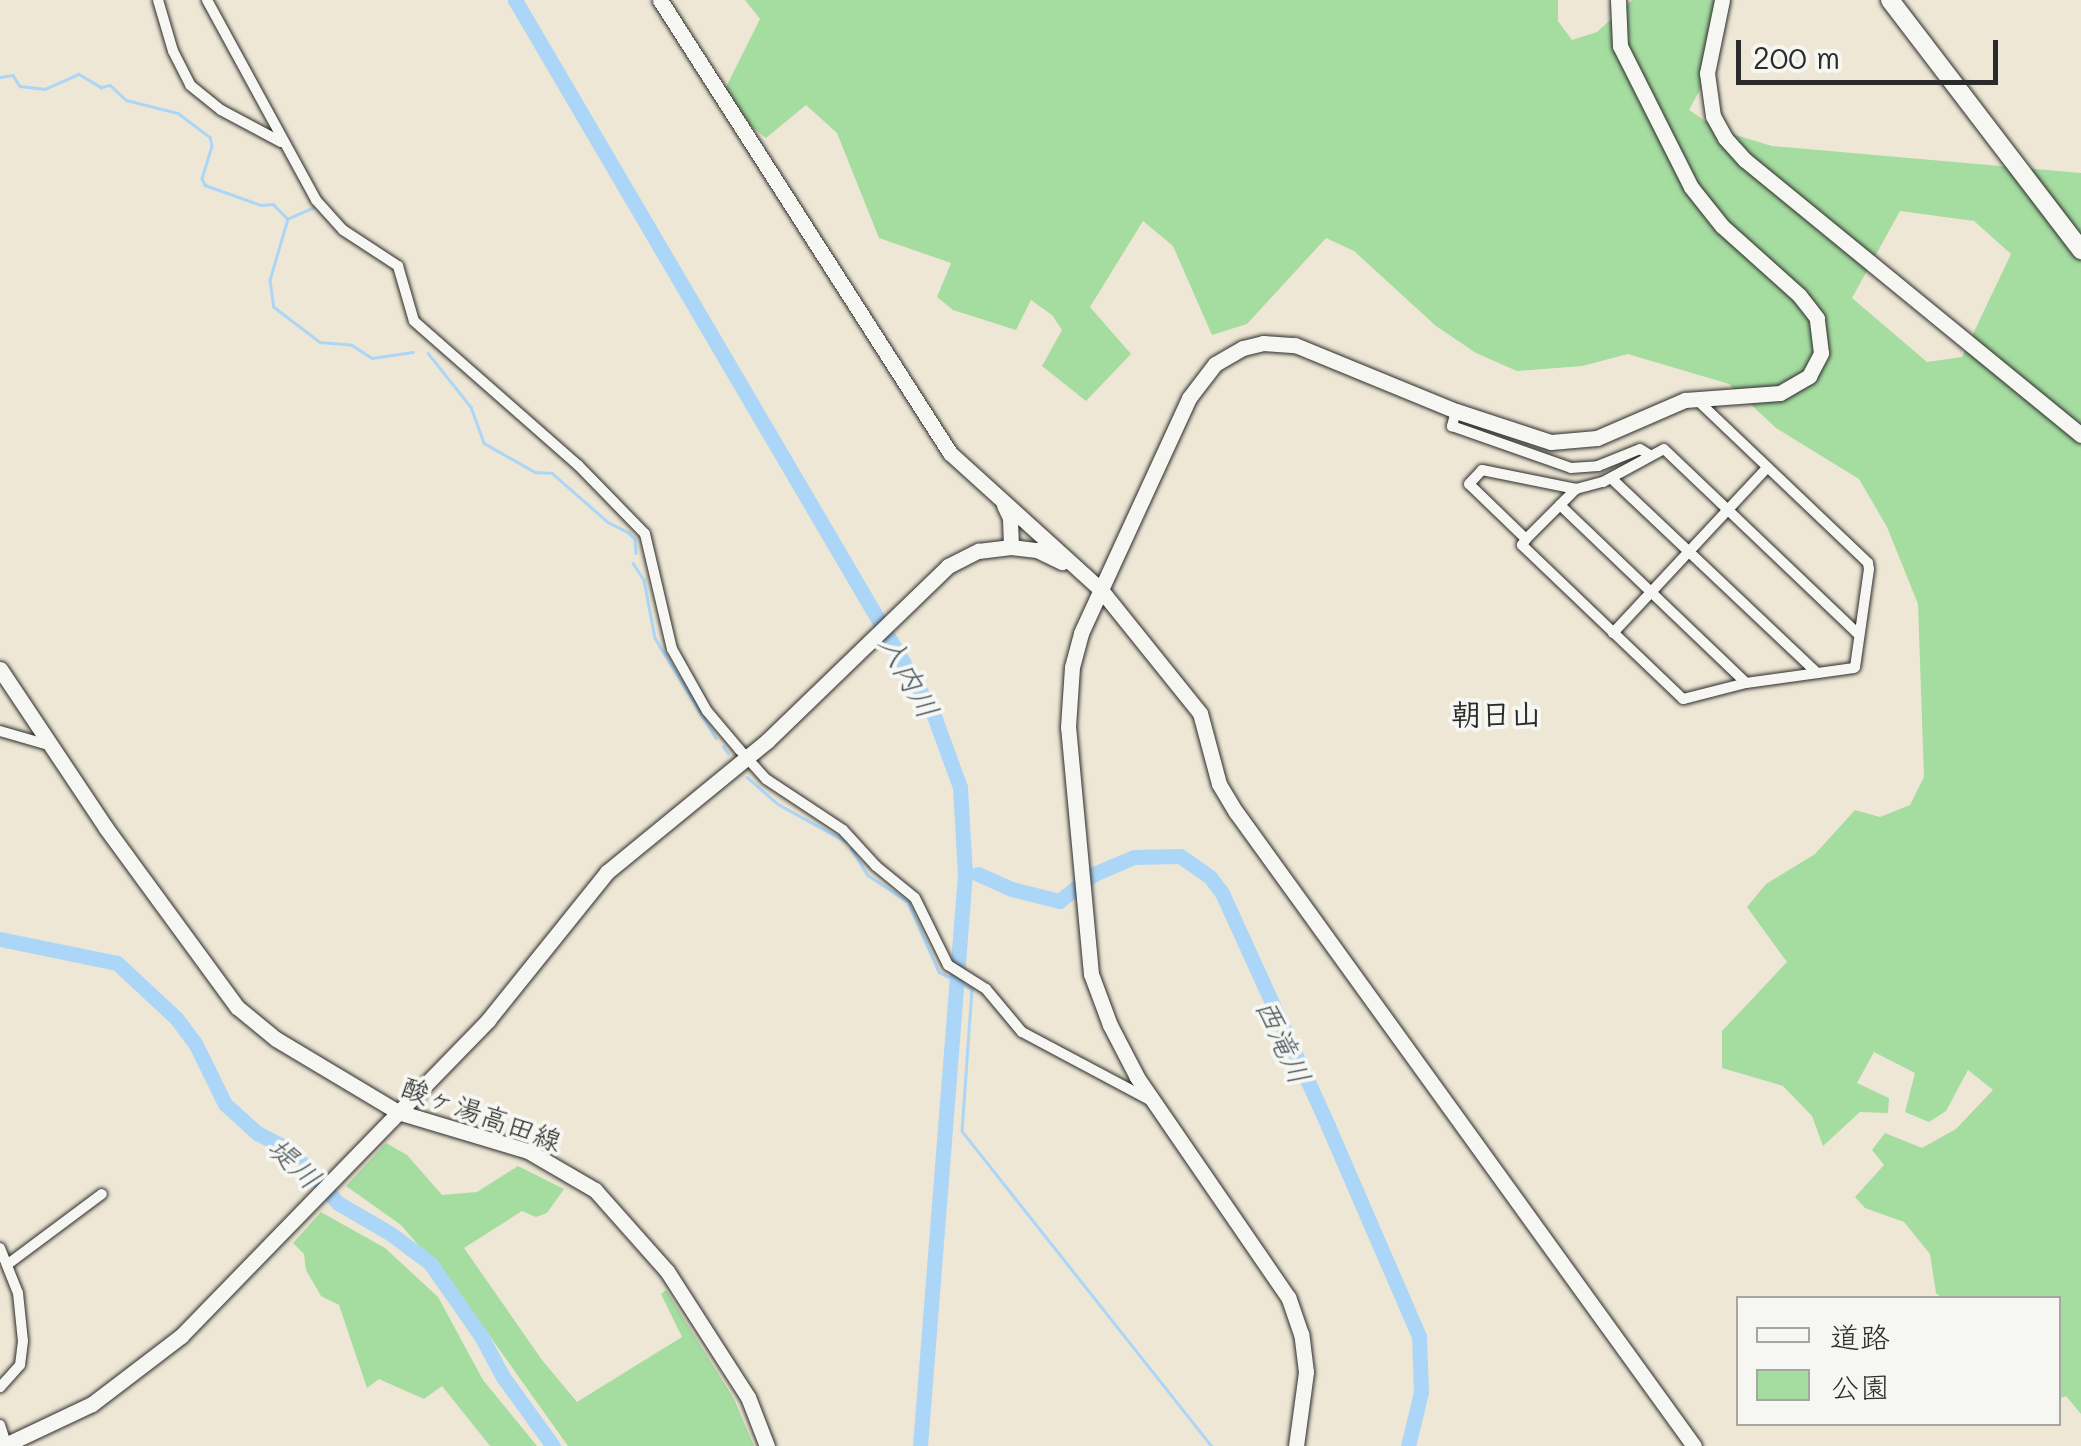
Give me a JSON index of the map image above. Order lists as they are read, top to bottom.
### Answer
{
  "streets": {
    "street": ["酸ヶ湯高田線"]
  },
  "districts": ["朝日山"],
  "water": ["入内川", "西滝川", "堤川"],
  "legend": ["道路", "公園"],
  "scale_bar": "200 m"
}
